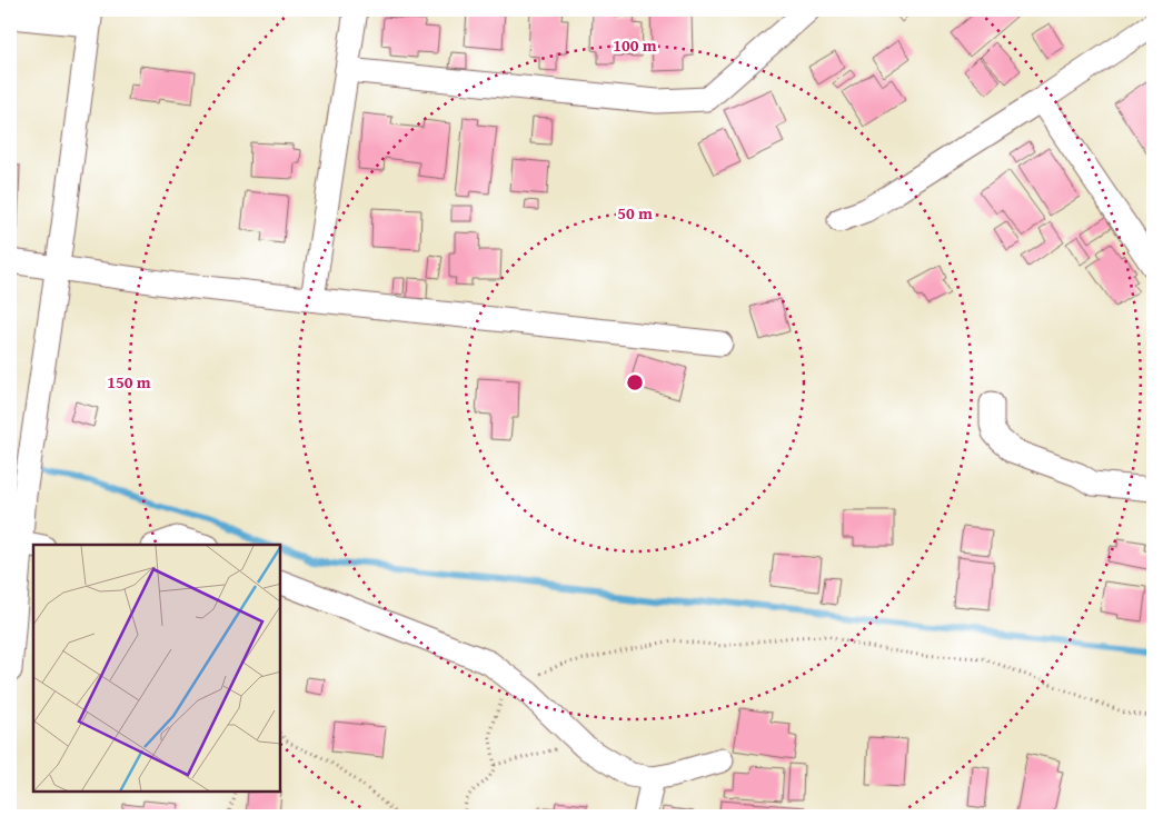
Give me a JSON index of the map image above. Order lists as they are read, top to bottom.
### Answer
{
  "rings": ["100 m", "50 m", "150 m"]
}
